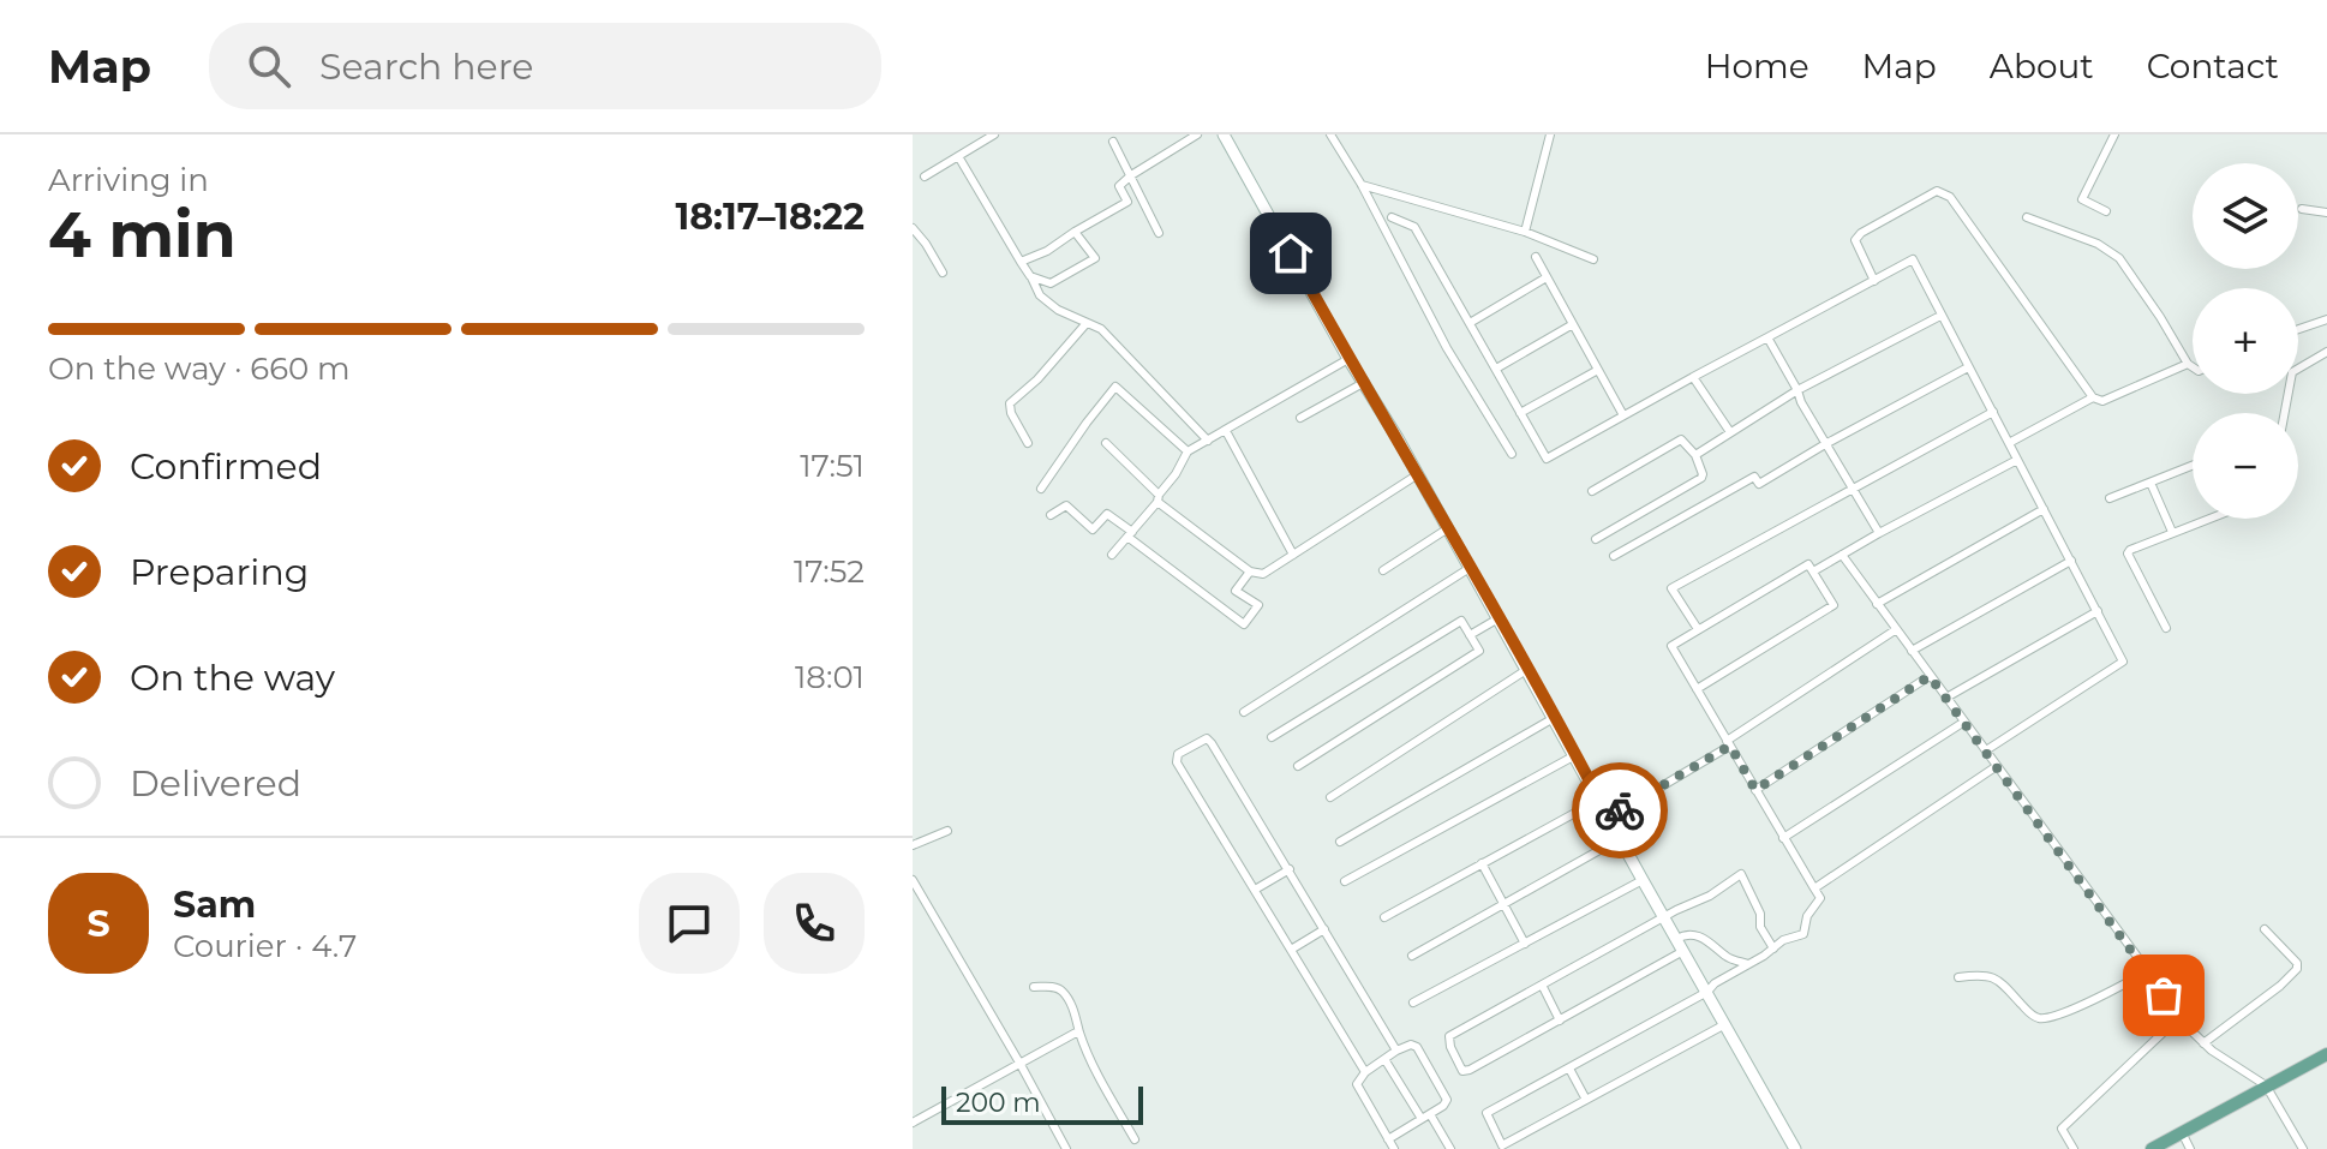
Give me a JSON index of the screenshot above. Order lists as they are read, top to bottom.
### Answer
{
  "scale_bar": "200 m",
  "page": {
    "header": "Map",
    "search": "Search here",
    "nav": [
      "Home",
      "Map",
      "About",
      "Contact"
    ],
    "heading": ["4 min", "Arriving in", "18:17–18:22"],
    "panel": ["Sam", "Courier · 4.7"],
    "map_buttons": ["+", "−"],
    "bar": "On the way · 660 m",
    "list": [
      ["Confirmed", "17:51"],
      ["Preparing", "17:52"],
      ["On the way", "18:01"],
      "Delivered"
    ],
    "round": "S",
    "scale": "200 m"
  }
}
